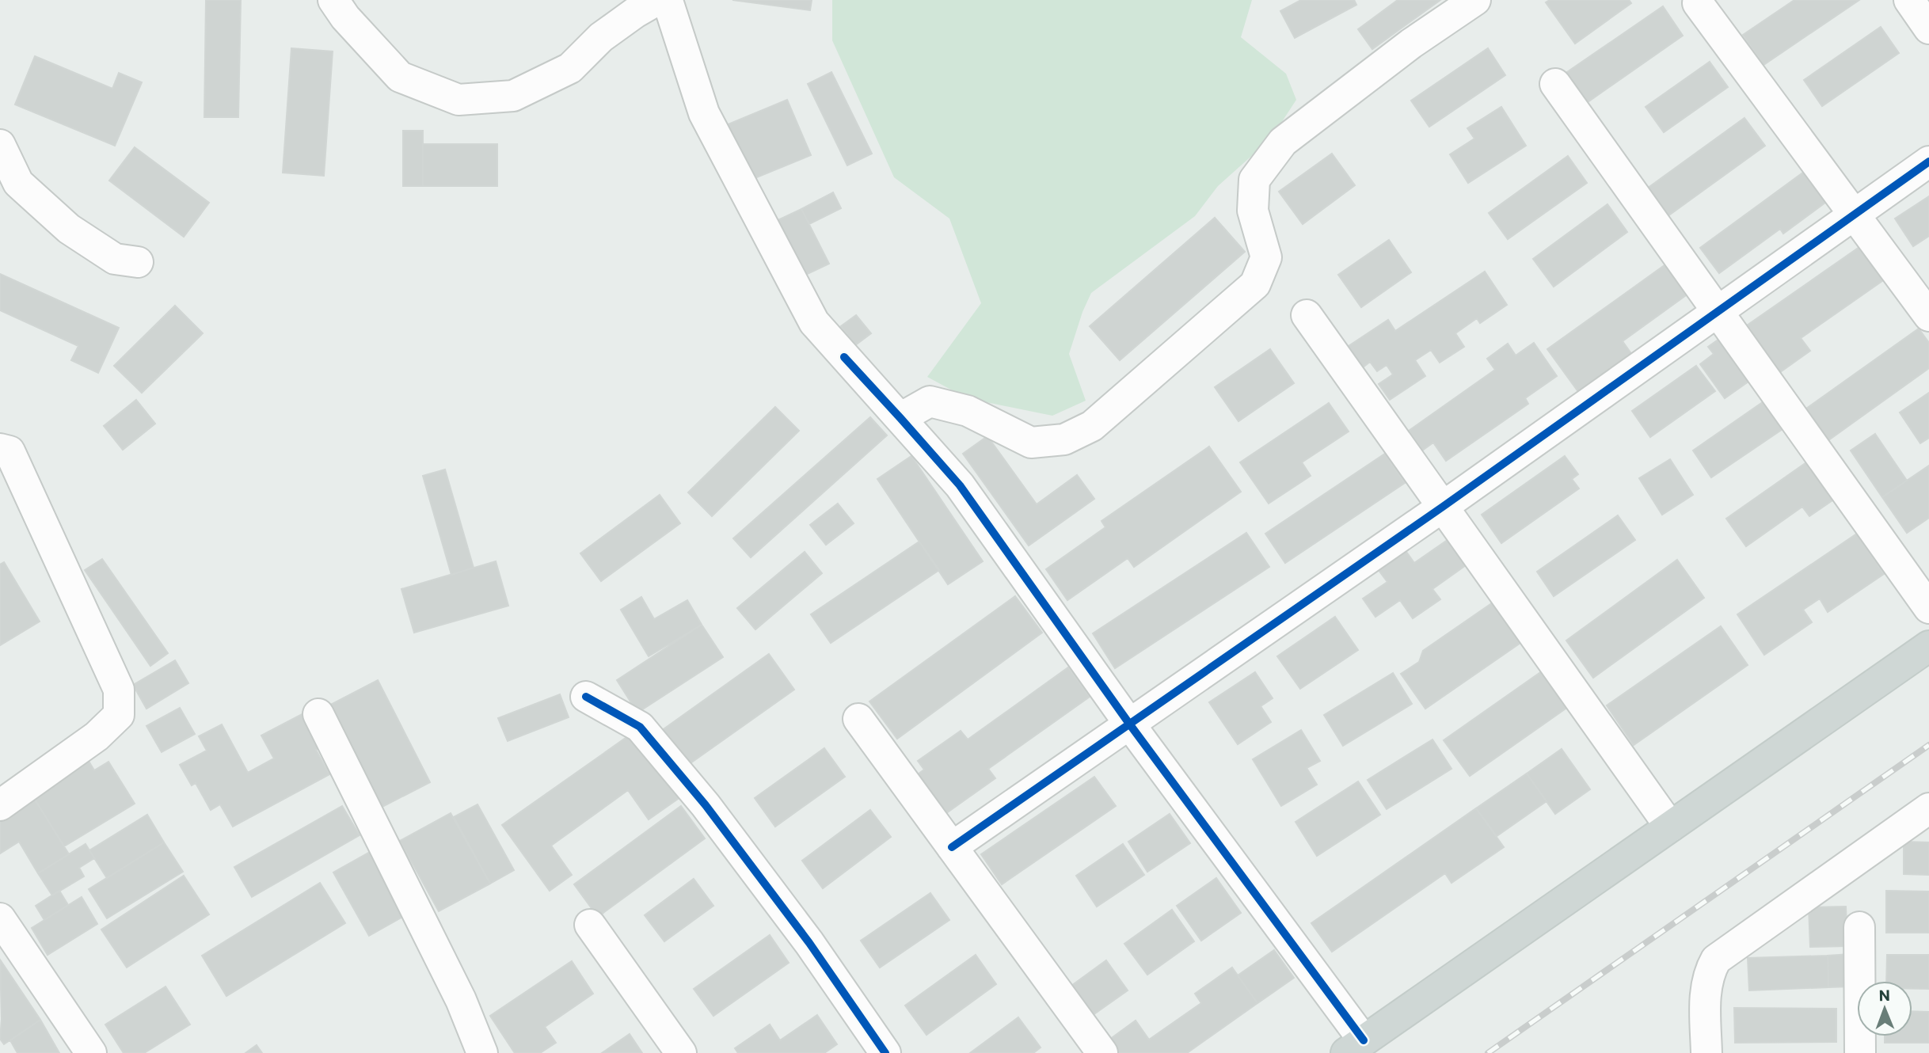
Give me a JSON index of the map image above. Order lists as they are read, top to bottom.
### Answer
{
  "north": "top"
}
